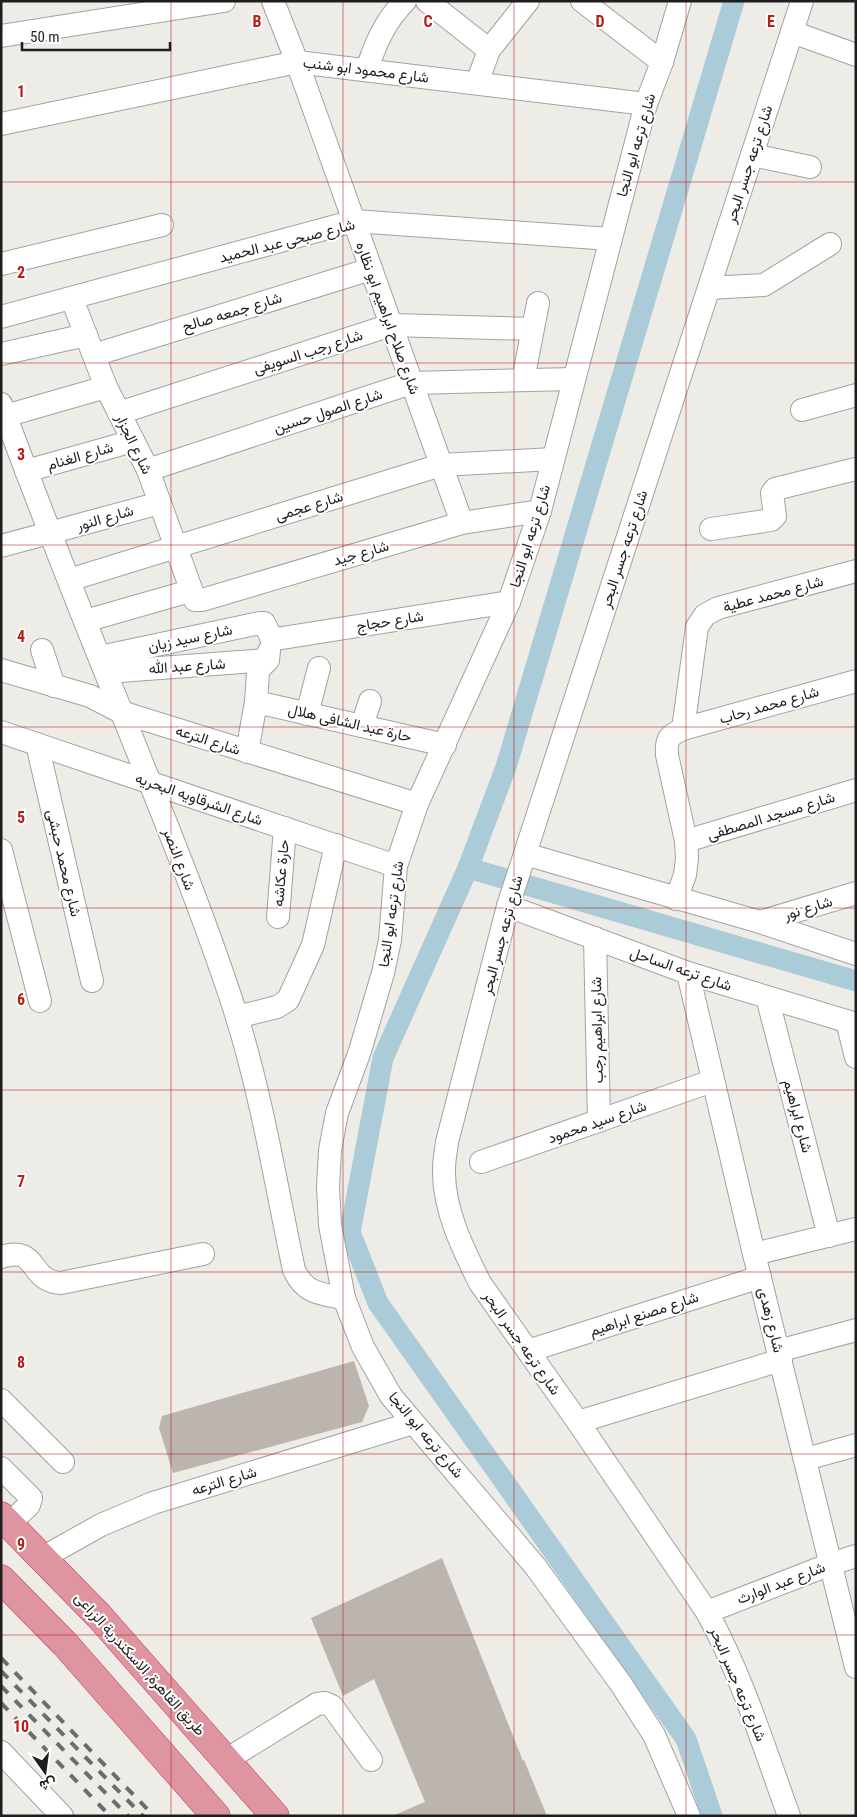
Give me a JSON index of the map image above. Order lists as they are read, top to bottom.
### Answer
{
  "streets": {
    "highway": ["طريق القاهرة, الاسكندرية الزراعى"],
    "street": [
      "شارع محمود ابو شنب",
      "شارع ترعه ابو النجا",
      "شارع ترعه جسر البحر",
      "شارع صبحى عبد الحميد",
      "شارع جمعه صالح",
      "شارع صلاح ابراهيم ابو نظاره",
      "شارع رجب السويفى",
      "شارع الصول حسين",
      "شارع الجزار",
      "شارع الغنام",
      "شارع عجمى",
      "شارع النور",
      "شارع جيد",
      "شارع محمد عطية",
      "شارع حجاج",
      "شارع سيد زيان",
      "شارع عبد الله",
      "شارع محمد رحاب",
      "حارة عبد الشافى هلال",
      "شارع الترعه",
      "شارع الشرقاويه البحريه",
      "شارع مسجد المصطفى",
      "شارع النصر",
      "شارع محمد حبشى",
      "حارة عكاشه",
      "شارع نور",
      "شارع ترعه الساحل",
      "شارع ابراهيم رجب",
      "شارع ابراهيم",
      "شارع سيد محمود",
      "شارع مصنع ابراهيم",
      "شارع زهدى",
      "شارع عبد الوارث"
    ]
  },
  "crossings": [
    ["شارع محمود ابو شنب", "شارع ترعه ابو النجا"],
    ["شارع محمود ابو شنب", "شارع صلاح ابراهيم ابو نظاره"],
    ["شارع ترعه ابو النجا", "شارع صبحى عبد الحميد"],
    ["شارع ترعه ابو النجا", "شارع الصول حسين"],
    ["شارع ترعه ابو النجا", "شارع عجمى"],
    ["شارع ترعه ابو النجا", "شارع جيد"],
    ["شارع ترعه ابو النجا", "شارع حجاج"],
    ["شارع ترعه ابو النجا", "حارة عبد الشافى هلال"],
    ["شارع ترعه ابو النجا", "شارع الترعه"],
    ["شارع ترعه ابو النجا", "شارع الشرقاويه البحريه"],
    ["شارع ترعه ابو النجا", "شارع النصر"],
    ["شارع ترعه جسر البحر", "شارع ترعه الساحل"],
    ["شارع ترعه جسر البحر", "شارع مصنع ابراهيم"],
    ["شارع ترعه جسر البحر", "شارع عبد الوارث"],
    ["شارع صبحى عبد الحميد", "شارع صلاح ابراهيم ابو نظاره"],
    ["شارع صبحى عبد الحميد", "شارع الجزار"],
    ["شارع جمعه صالح", "شارع صلاح ابراهيم ابو نظاره"],
    ["شارع جمعه صالح", "شارع الجزار"],
    ["شارع صلاح ابراهيم ابو نظاره", "شارع رجب السويفى"],
    ["شارع صلاح ابراهيم ابو نظاره", "شارع الصول حسين"],
    ["شارع صلاح ابراهيم ابو نظاره", "شارع عجمى"],
    ["شارع صلاح ابراهيم ابو نظاره", "شارع جيد"],
    ["شارع رجب السويفى", "شارع الجزار"],
    ["شارع الصول حسين", "شارع الجزار"],
    ["شارع الجزار", "شارع الغنام"],
    ["شارع الجزار", "شارع عجمى"],
    ["شارع الجزار", "شارع النور"],
    ["شارع الجزار", "شارع جيد"],
    ["شارع الغنام", "شارع النصر"],
    ["شارع عجمى", "شارع النصر"],
    ["شارع النور", "شارع النصر"],
    ["شارع محمد عطية", "شارع محمد رحاب"],
    ["شارع حجاج", "شارع سيد زيان"],
    ["شارع سيد زيان", "شارع عبد الله"],
    ["شارع سيد زيان", "شارع النصر"],
    ["شارع عبد الله", "شارع النصر"],
    ["شارع الترعه", "شارع النصر"],
    ["شارع الترعه", "طريق القاهرة, الاسكندرية الزراعى"],
    ["شارع الشرقاويه البحريه", "شارع النصر"],
    ["شارع الشرقاويه البحريه", "شارع محمد حبشى"],
    ["شارع الشرقاويه البحريه", "حارة عكاشه"],
    ["شارع ترعه الساحل", "شارع ابراهيم رجب"],
    ["شارع ترعه الساحل", "شارع ابراهيم"],
    ["شارع ترعه الساحل", "شارع زهدى"],
    ["شارع ابراهيم رجب", "شارع سيد محمود"],
    ["شارع سيد محمود", "شارع زهدى"],
    ["شارع مصنع ابراهيم", "شارع زهدى"],
    ["شارع زهدى", "شارع عبد الوارث"]
  ],
  "scale_bar": "50 m",
  "north": "bottom",
  "grid": {
    "columns": [
      "B",
      "C",
      "D",
      "E"
    ],
    "rows": [
      "1",
      "2",
      "3",
      "4",
      "5",
      "6",
      "7",
      "8",
      "9",
      "10"
    ]
  }
}
